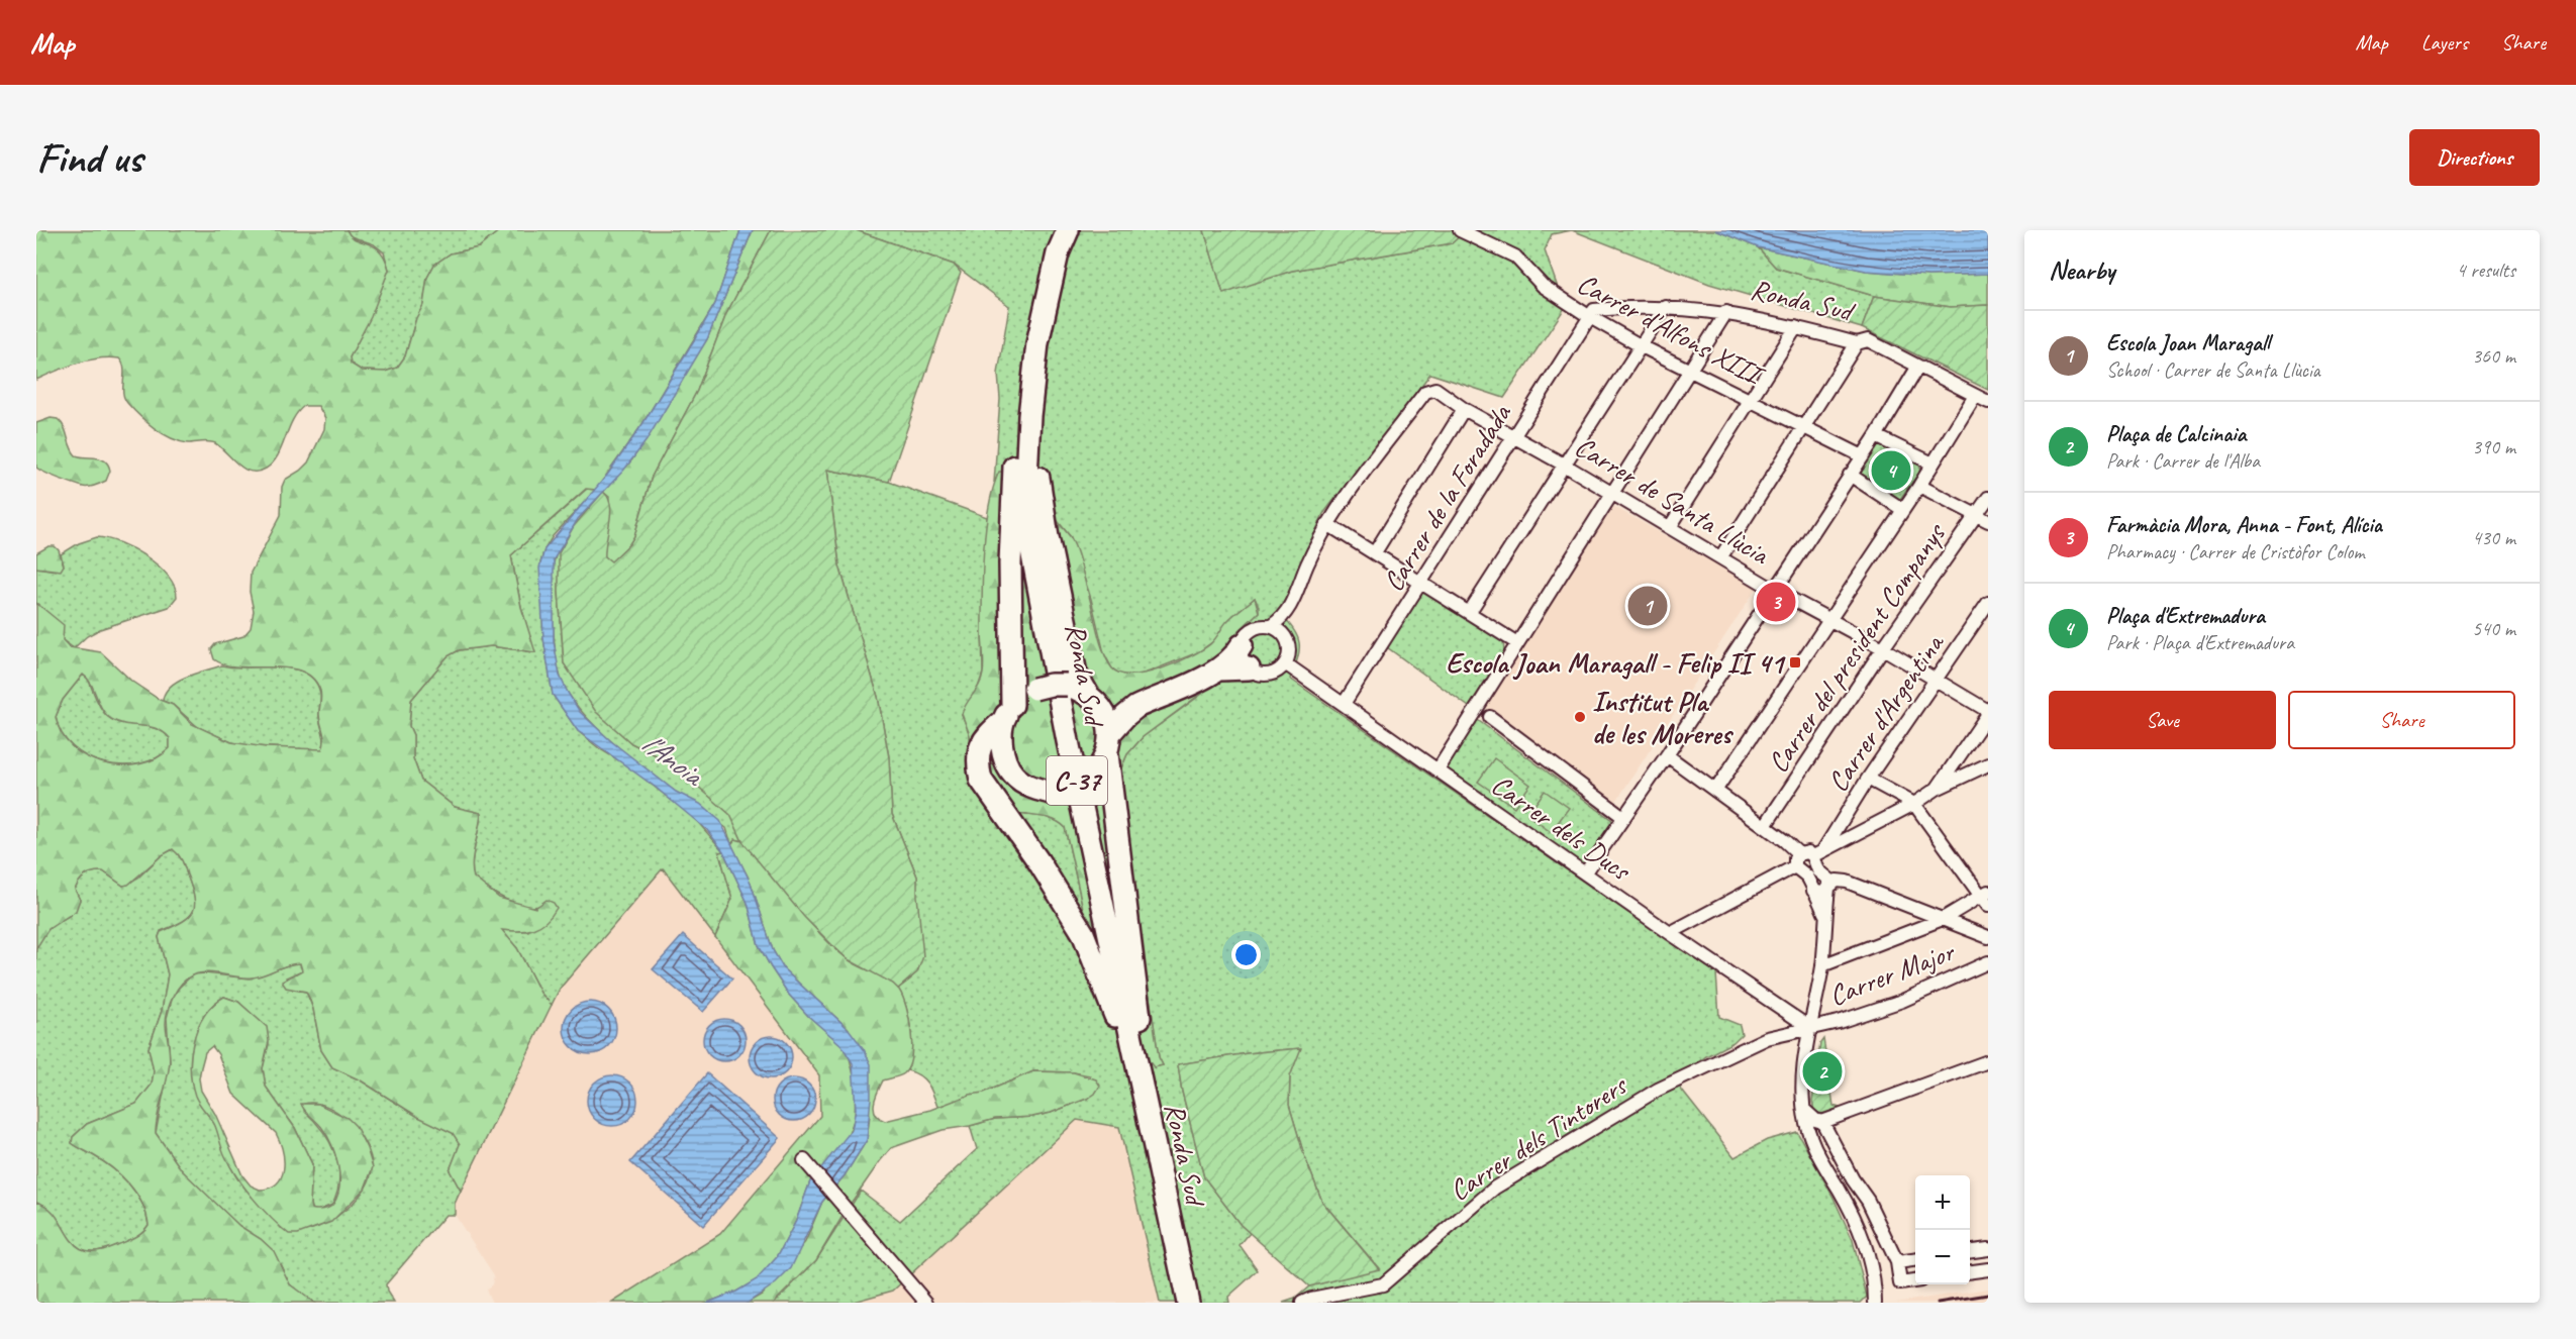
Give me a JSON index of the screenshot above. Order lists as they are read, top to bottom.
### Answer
{
  "streets": {
    "highway": ["Ronda Sud", "C-37"],
    "street": [
      "Carrer d'Alfons XIII",
      "Carrer de la Foradada",
      "Carrer de Santa Llùcia",
      "Carrer del president Companys",
      "Carrer d'Argentina",
      "Carrer dels Ducs",
      "Carrer Major",
      "Carrer dels Tintorers"
    ]
  },
  "crossings": [
    ["Ronda Sud", "Carrer d'Alfons XIII"],
    ["Ronda Sud", "Carrer de la Foradada"],
    ["Carrer d'Alfons XIII", "Carrer de la Foradada"],
    ["Carrer de la Foradada", "Carrer de Santa Llùcia"],
    ["Carrer de la Foradada", "Carrer dels Ducs"],
    ["Carrer de Santa Llùcia", "Carrer del president Companys"],
    ["Carrer de Santa Llùcia", "Carrer d'Argentina"],
    ["Carrer dels Ducs", "Carrer Major"],
    ["Carrer dels Ducs", "Carrer dels Tintorers"],
    ["Carrer Major", "Carrer dels Tintorers"]
  ],
  "water": ["l'Anoia"],
  "places": {
    "transit": ["Escola Joan Maragall - Felip II 41"],
    "other": ["Institut Pla de les Moreres"]
  },
  "page": {
    "header": "Map",
    "nav": ["Map", "Layers", "Share"],
    "buttons": [
      "Directions",
      ["Save", "Share"]
    ],
    "title": "Find us",
    "heading": ["Nearby", "4 results"],
    "list": [
      {
        "mark": "1",
        "name": "Escola Joan Maragall",
        "note": "School · Carrer de Santa Llùcia",
        "value": "360 m"
      },
      {
        "mark": "2",
        "name": "Plaça de Calcinaia",
        "note": "Park · Carrer de l'Alba",
        "value": "390 m"
      },
      {
        "mark": "3",
        "name": "Farmàcia Mora, Anna - Font, Alícia",
        "note": "Pharmacy · Carrer de Cristòfor Colom",
        "value": "430 m"
      },
      {
        "mark": "4",
        "name": "Plaça d'Extremadura",
        "note": "Park · Plaça d'Extremadura",
        "value": "540 m"
      }
    ],
    "pins": [
      "4",
      "3",
      "1",
      "2"
    ],
    "map_buttons": ["+", "−"]
  }
}
